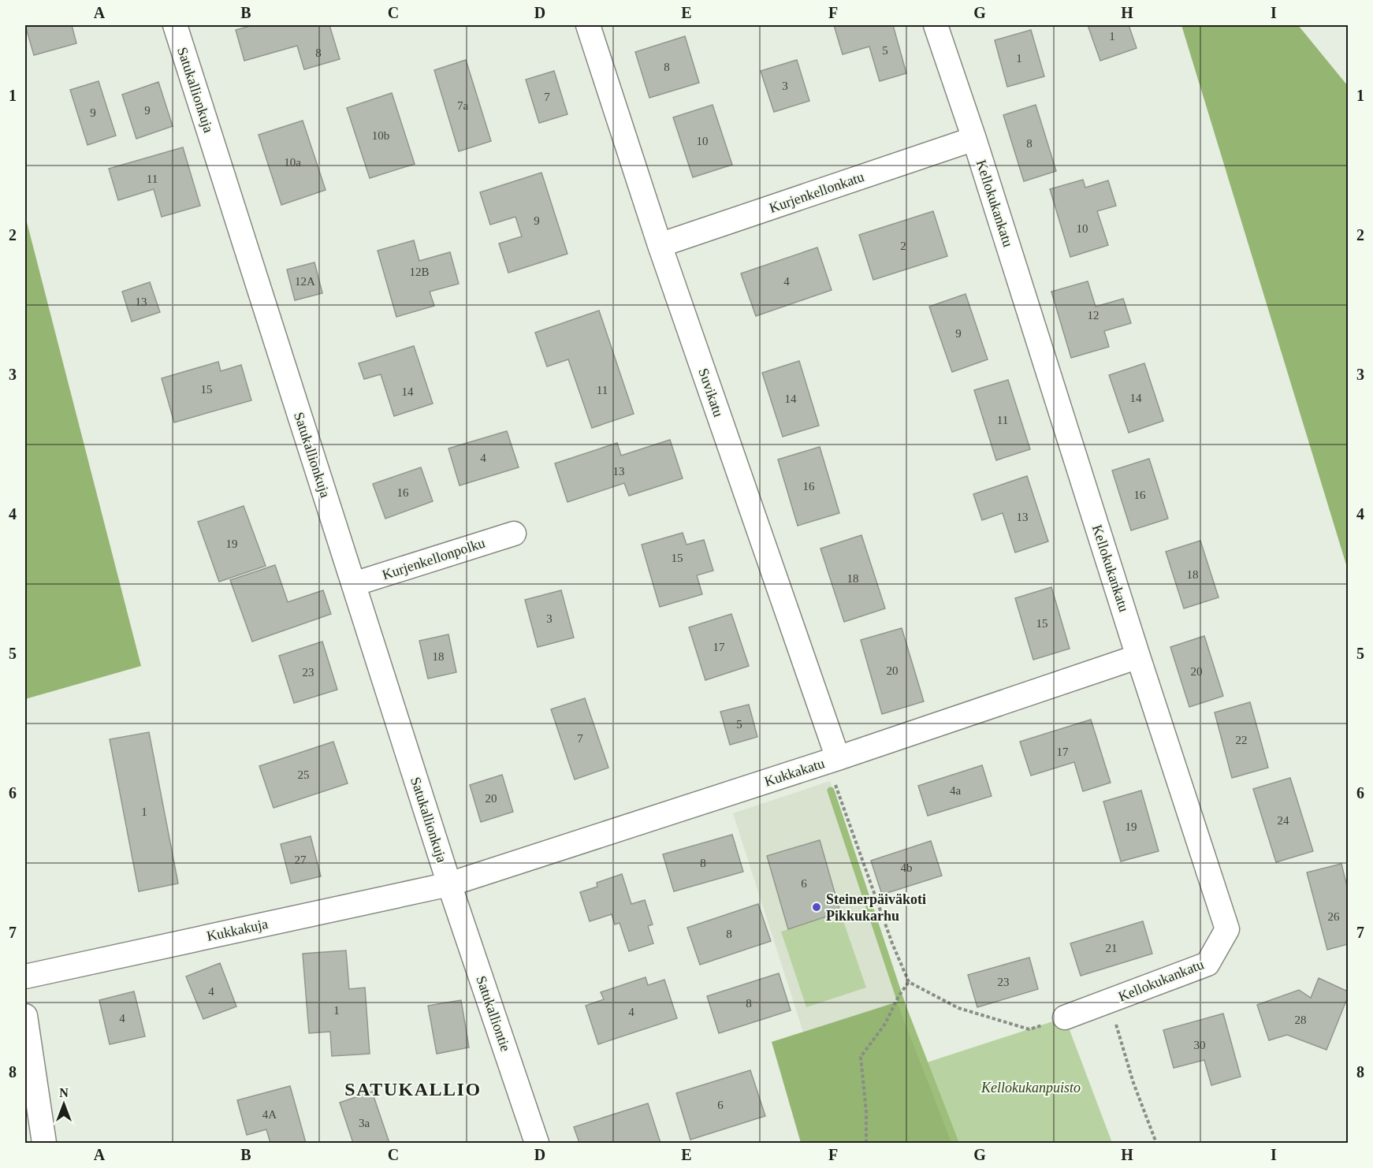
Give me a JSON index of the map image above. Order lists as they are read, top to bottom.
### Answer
{
  "streets": {
    "street": [
      "Satukallionkuja",
      "Kurjenkellonkatu",
      "Kellokukankatu",
      "Suvikatu",
      "Kurjenkellonpolku",
      "Kukkakatu",
      "Kukkakuja",
      "Satukalliontie"
    ]
  },
  "crossings": [
    ["Satukallionkuja", "Kurjenkellonpolku"],
    ["Satukallionkuja", "Kukkakatu"],
    ["Satukallionkuja", "Kukkakuja"],
    ["Satukallionkuja", "Satukalliontie"],
    ["Kurjenkellonkatu", "Kellokukankatu"],
    ["Kurjenkellonkatu", "Suvikatu"],
    ["Kellokukankatu", "Kukkakatu"],
    ["Suvikatu", "Kukkakatu"],
    ["Kukkakatu", "Kukkakuja"],
    ["Kukkakatu", "Satukalliontie"],
    ["Kukkakuja", "Satukalliontie"]
  ],
  "districts": ["SATUKALLIO"],
  "parks": ["Kellokukanpuisto"],
  "places": ["Steinerpäiväkoti Pikkukarhu"],
  "house_numbers": [
    "1",
    "5",
    "8",
    "1",
    "8",
    "3",
    "7",
    "7a",
    "9",
    "9",
    "10b",
    "10",
    "8",
    "10a",
    "11",
    "9",
    "10",
    "2",
    "12B",
    "12A",
    "4",
    "13",
    "12",
    "9",
    "15",
    "11",
    "14",
    "14",
    "14",
    "11",
    "4",
    "13",
    "16",
    "16",
    "16",
    "13",
    "19",
    "15",
    "18",
    "18",
    "3",
    "15",
    "17",
    "18",
    "20",
    "20",
    "23",
    "5",
    "7",
    "22",
    "17",
    "25",
    "4a",
    "20",
    "1",
    "24",
    "19",
    "27",
    "8",
    "4b",
    "6",
    "26",
    "8",
    "21",
    "23",
    "4",
    "8",
    "1",
    "4",
    "4",
    "28",
    "30",
    "6",
    "4A",
    "3a"
  ],
  "north": "top",
  "grid": {
    "columns": [
      "A",
      "B",
      "C",
      "D",
      "E",
      "F",
      "G",
      "H",
      "I"
    ],
    "rows": [
      "1",
      "2",
      "3",
      "4",
      "5",
      "6",
      "7",
      "8"
    ]
  }
}
